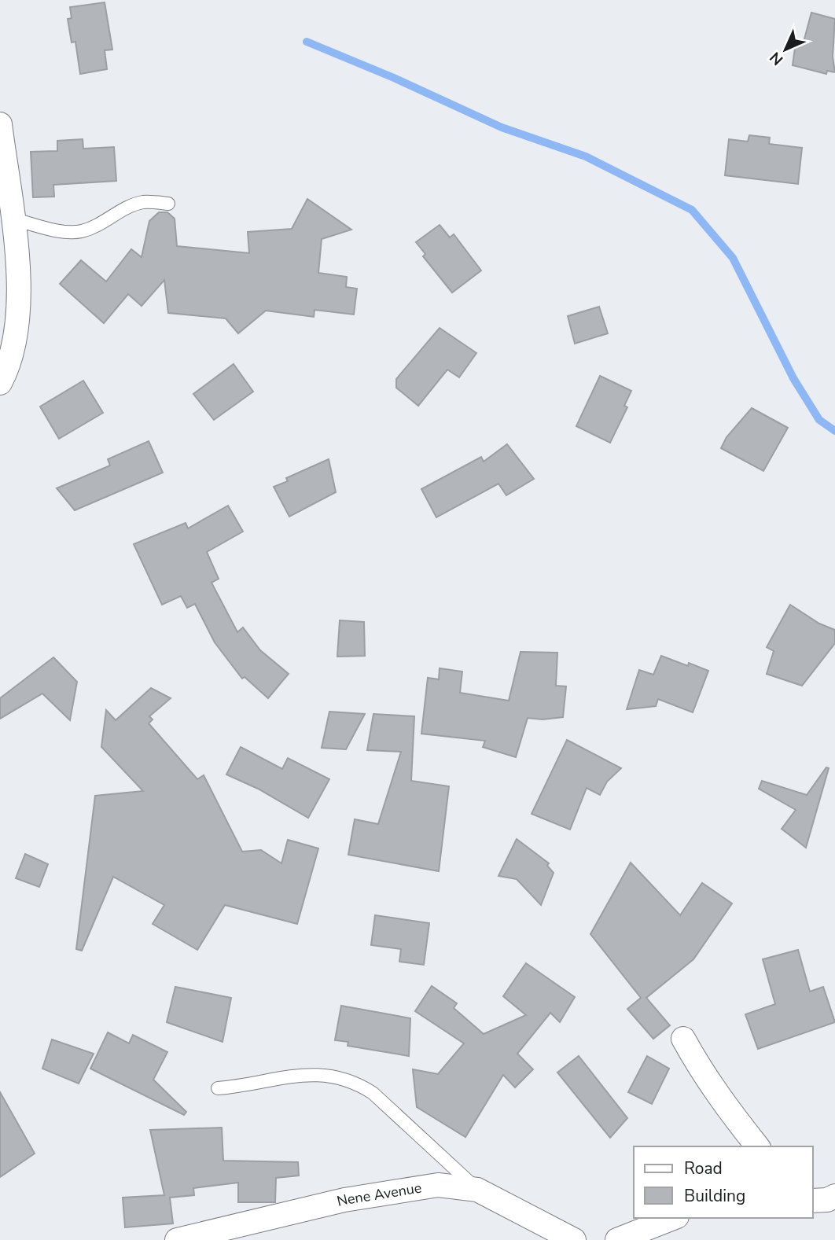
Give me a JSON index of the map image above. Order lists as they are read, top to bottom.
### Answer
{
  "streets": {
    "street": ["Nene Avenue"]
  },
  "legend": ["Road", "Building"],
  "north": "bottom left"
}
